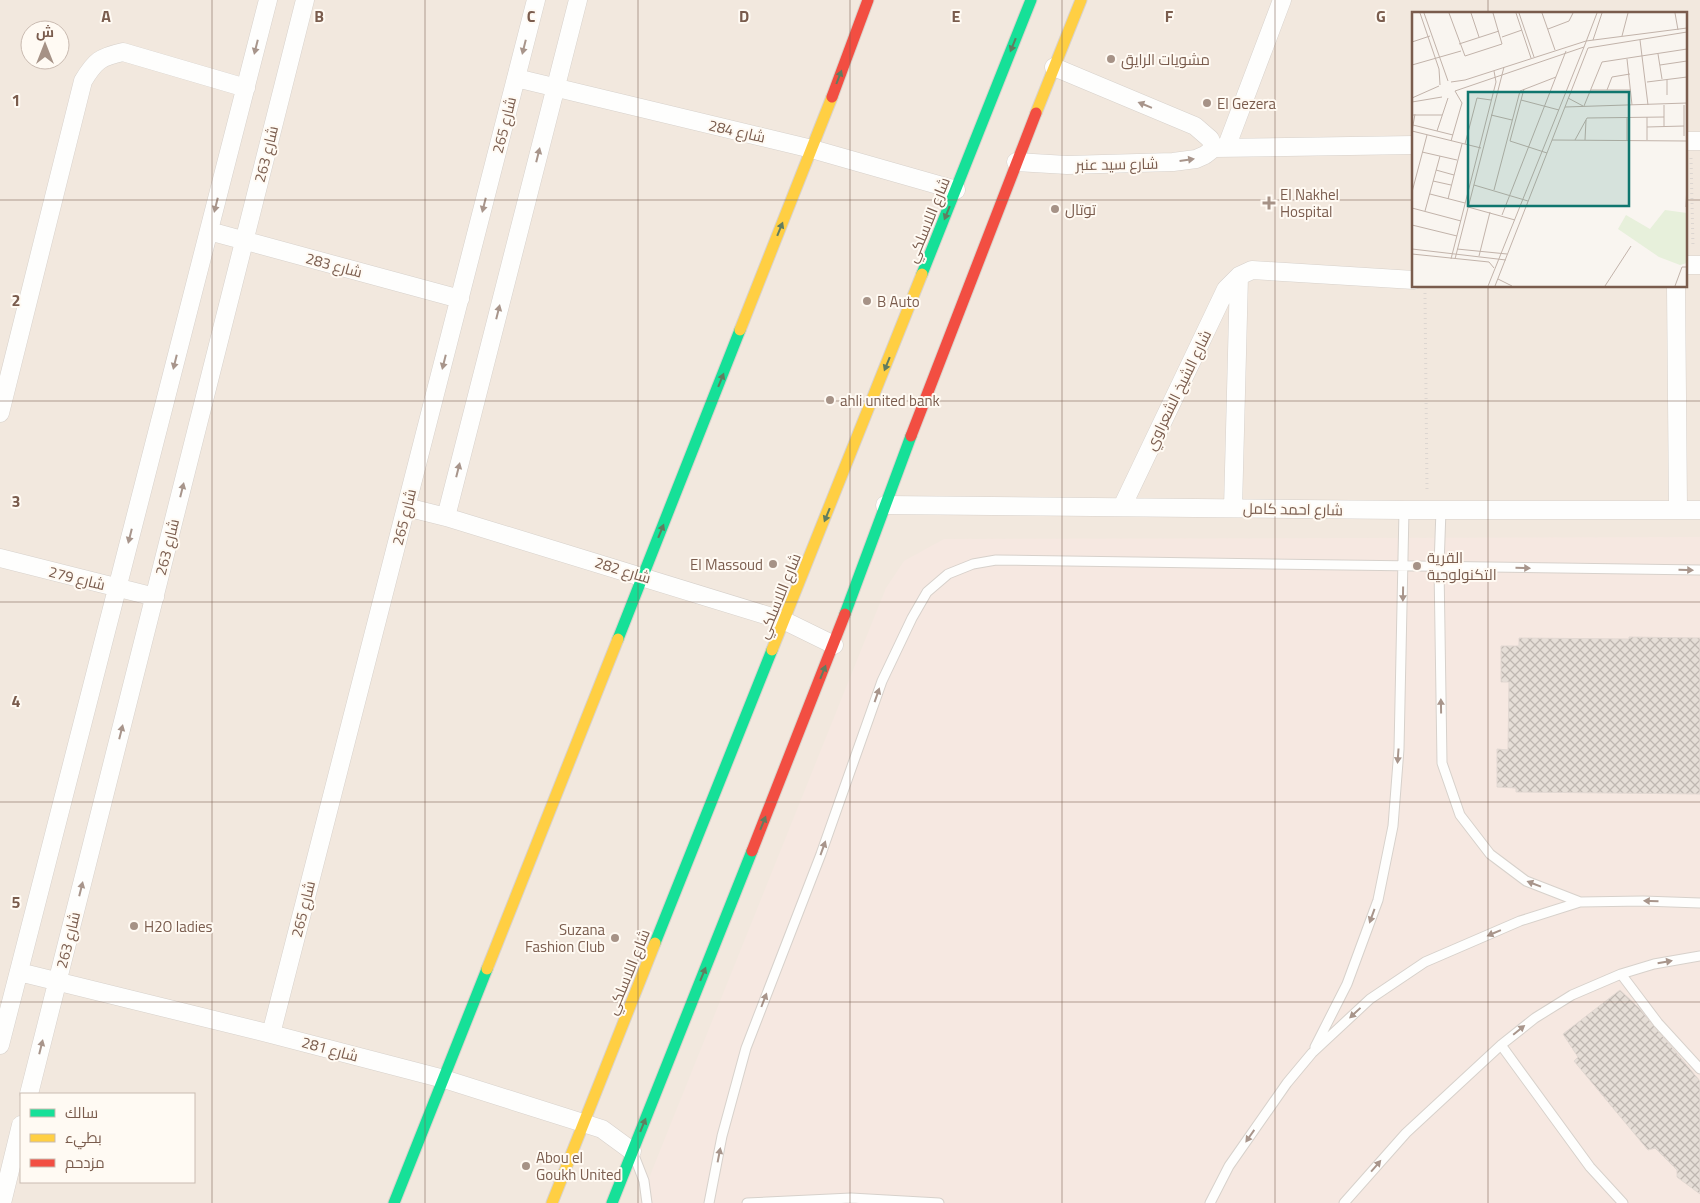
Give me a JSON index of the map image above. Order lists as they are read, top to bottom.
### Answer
{
  "streets": {
    "main road": ["شارع اللاسلكي"],
    "street": [
      "شارع 265",
      "شارع 284",
      "شارع 263",
      "شارع سيد عنبر",
      "شارع 283",
      "شارع الشيخ الشعراوي",
      "شارع احمد كامل",
      "شارع 282",
      "شارع 279",
      "شارع 281"
    ]
  },
  "crossings": [
    ["شارع 265", "شارع 284"],
    ["شارع 265", "شارع 283"],
    ["شارع 265", "شارع 282"],
    ["شارع 265", "شارع 281"],
    ["شارع 284", "شارع اللاسلكي"],
    ["شارع 263", "شارع 283"],
    ["شارع 263", "شارع 279"],
    ["شارع 263", "شارع 281"],
    ["شارع اللاسلكي", "شارع 282"],
    ["شارع اللاسلكي", "شارع 281"],
    ["شارع الشيخ الشعراوي", "شارع احمد كامل"]
  ],
  "one_way": ["شارع سيد عنبر"],
  "places": {
    "other": [
      "مشويات الرايق",
      "El Gezera",
      "توتال",
      "B Auto",
      "ahli united bank",
      "El Massoud",
      "القرية التكنولوجية",
      "H2O ladies",
      "Suzana Fashion Club",
      "Abou el Goukh United"
    ],
    "health": ["El Nakhel Hospital"]
  },
  "legend": ["سالك", "بطيء", "مزدحم"],
  "north": "top",
  "grid": {
    "columns": [
      "A",
      "B",
      "C",
      "D",
      "E",
      "F",
      "G"
    ],
    "rows": [
      "1",
      "2",
      "3",
      "4",
      "5"
    ]
  }
}
